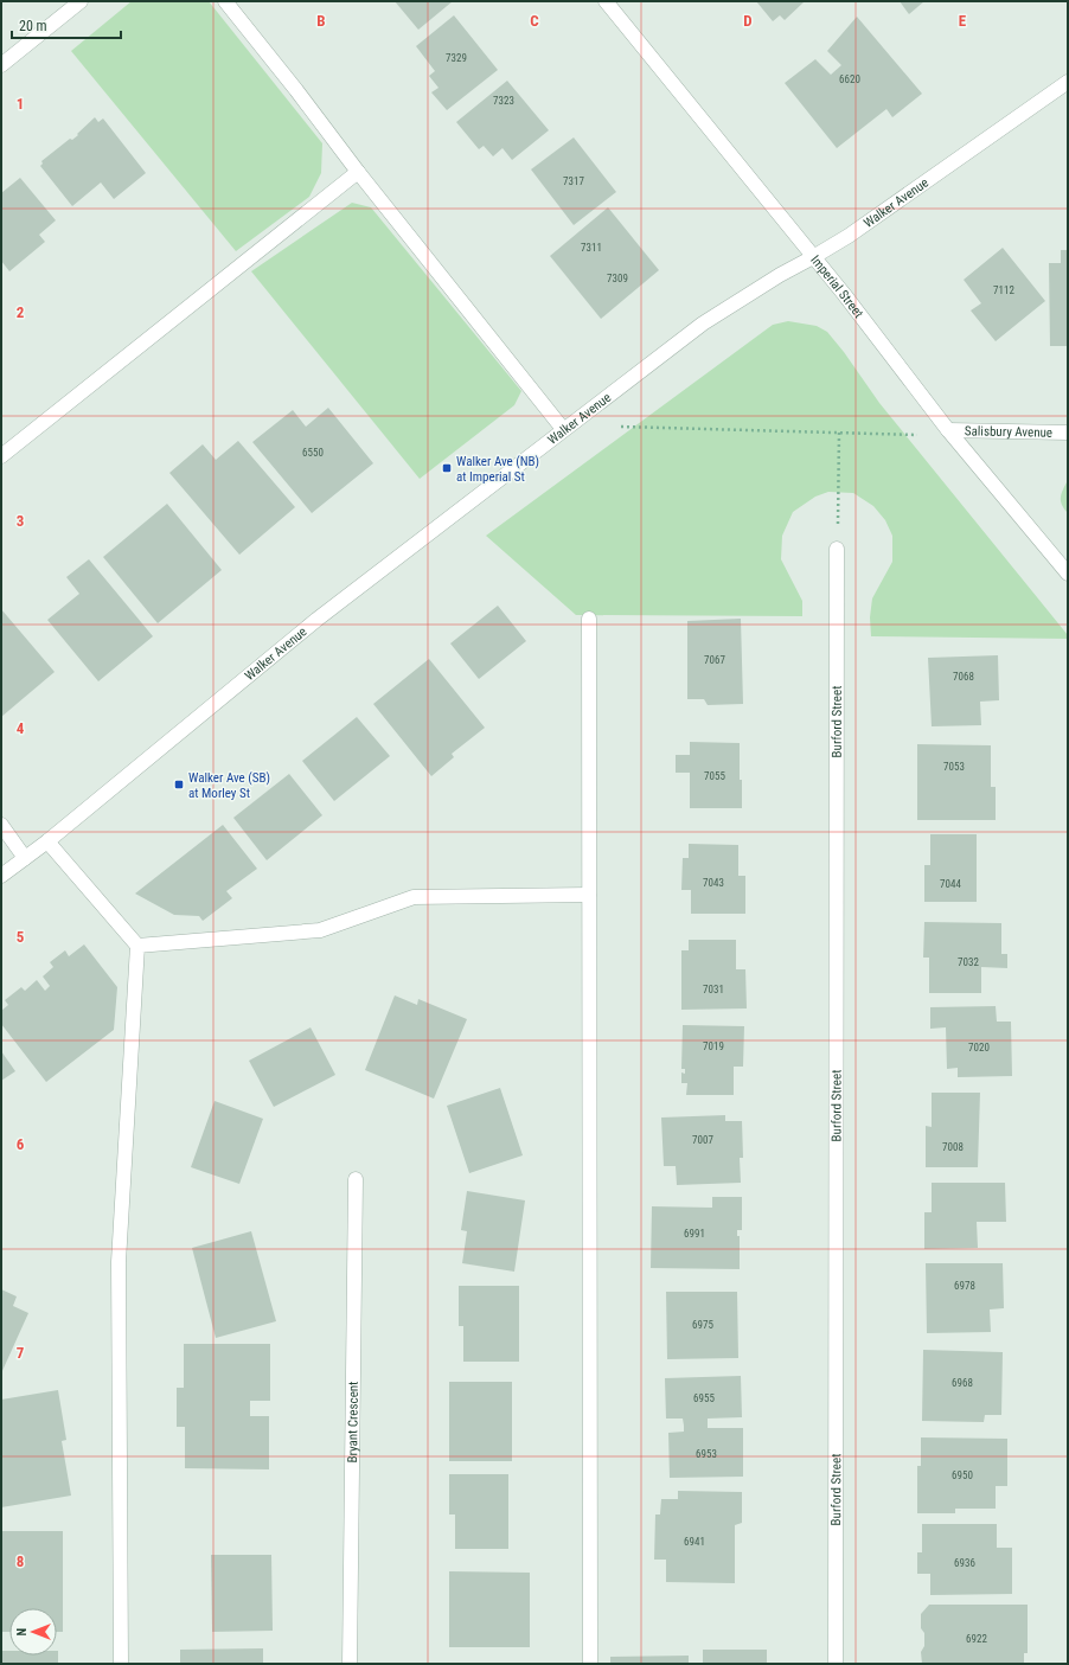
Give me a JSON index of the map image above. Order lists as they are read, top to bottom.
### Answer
{
  "streets": {
    "street": [
      "Walker Avenue",
      "Imperial Street",
      "Salisbury Avenue",
      "Burford Street",
      "Bryant Crescent"
    ]
  },
  "crossings": [
    ["Walker Avenue", "Imperial Street"],
    ["Imperial Street", "Salisbury Avenue"]
  ],
  "places": {
    "transit": ["Walker Ave (NB) at Imperial St", "Walker Ave (SB) at Morley St"]
  },
  "house_numbers": [
    "7329",
    "6620",
    "7323",
    "7317",
    "7311",
    "7309",
    "7112",
    "6550",
    "7067",
    "7068",
    "7053",
    "7055",
    "7043",
    "7044",
    "7032",
    "7031",
    "7019",
    "7020",
    "7007",
    "7008",
    "6991",
    "6978",
    "6975",
    "6968",
    "6955",
    "6953",
    "6950",
    "6941",
    "6936",
    "6922"
  ],
  "scale_bar": "20 m",
  "north": "left",
  "grid": {
    "columns": [
      "B",
      "C",
      "D",
      "E"
    ],
    "rows": [
      "1",
      "2",
      "3",
      "4",
      "5",
      "6",
      "7",
      "8"
    ]
  }
}
